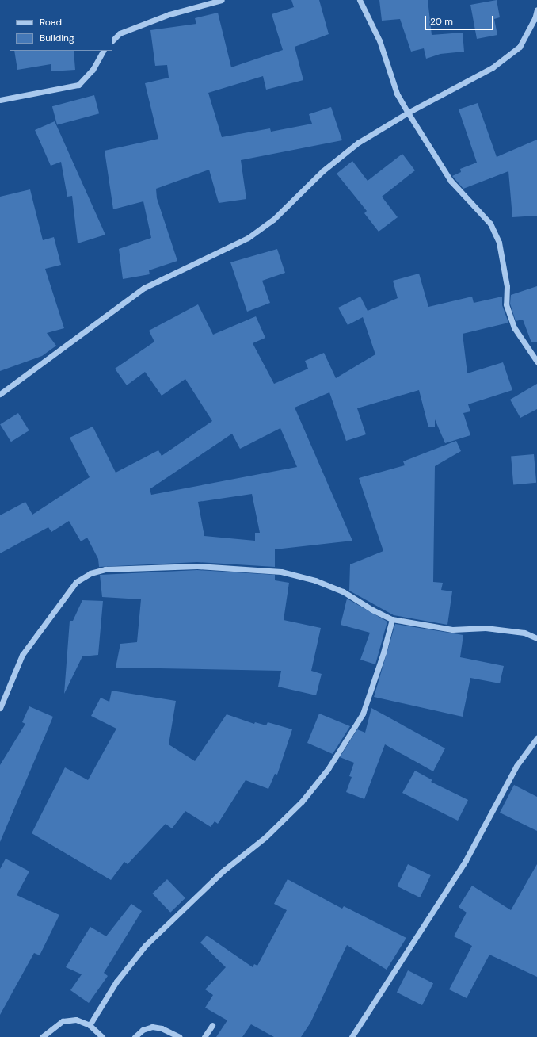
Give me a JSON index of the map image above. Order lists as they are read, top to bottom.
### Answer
{
  "legend": ["Road", "Building"],
  "scale_bar": "20 m"
}
